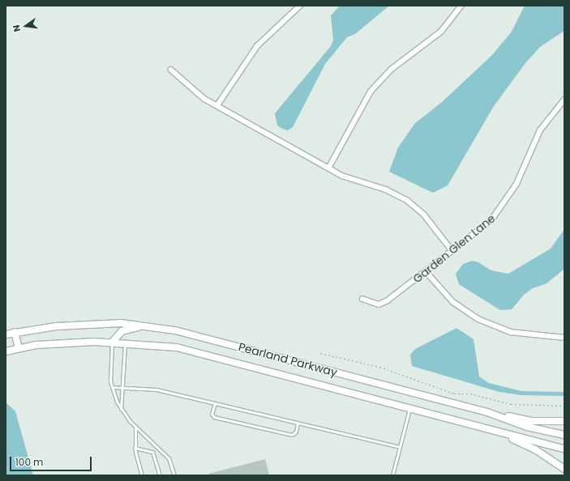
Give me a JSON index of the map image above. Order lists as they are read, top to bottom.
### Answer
{
  "streets": {
    "main road": ["Pearland Parkway"],
    "street": ["Garden Glen Lane"]
  },
  "scale_bar": "100 m",
  "north": "left"
}
